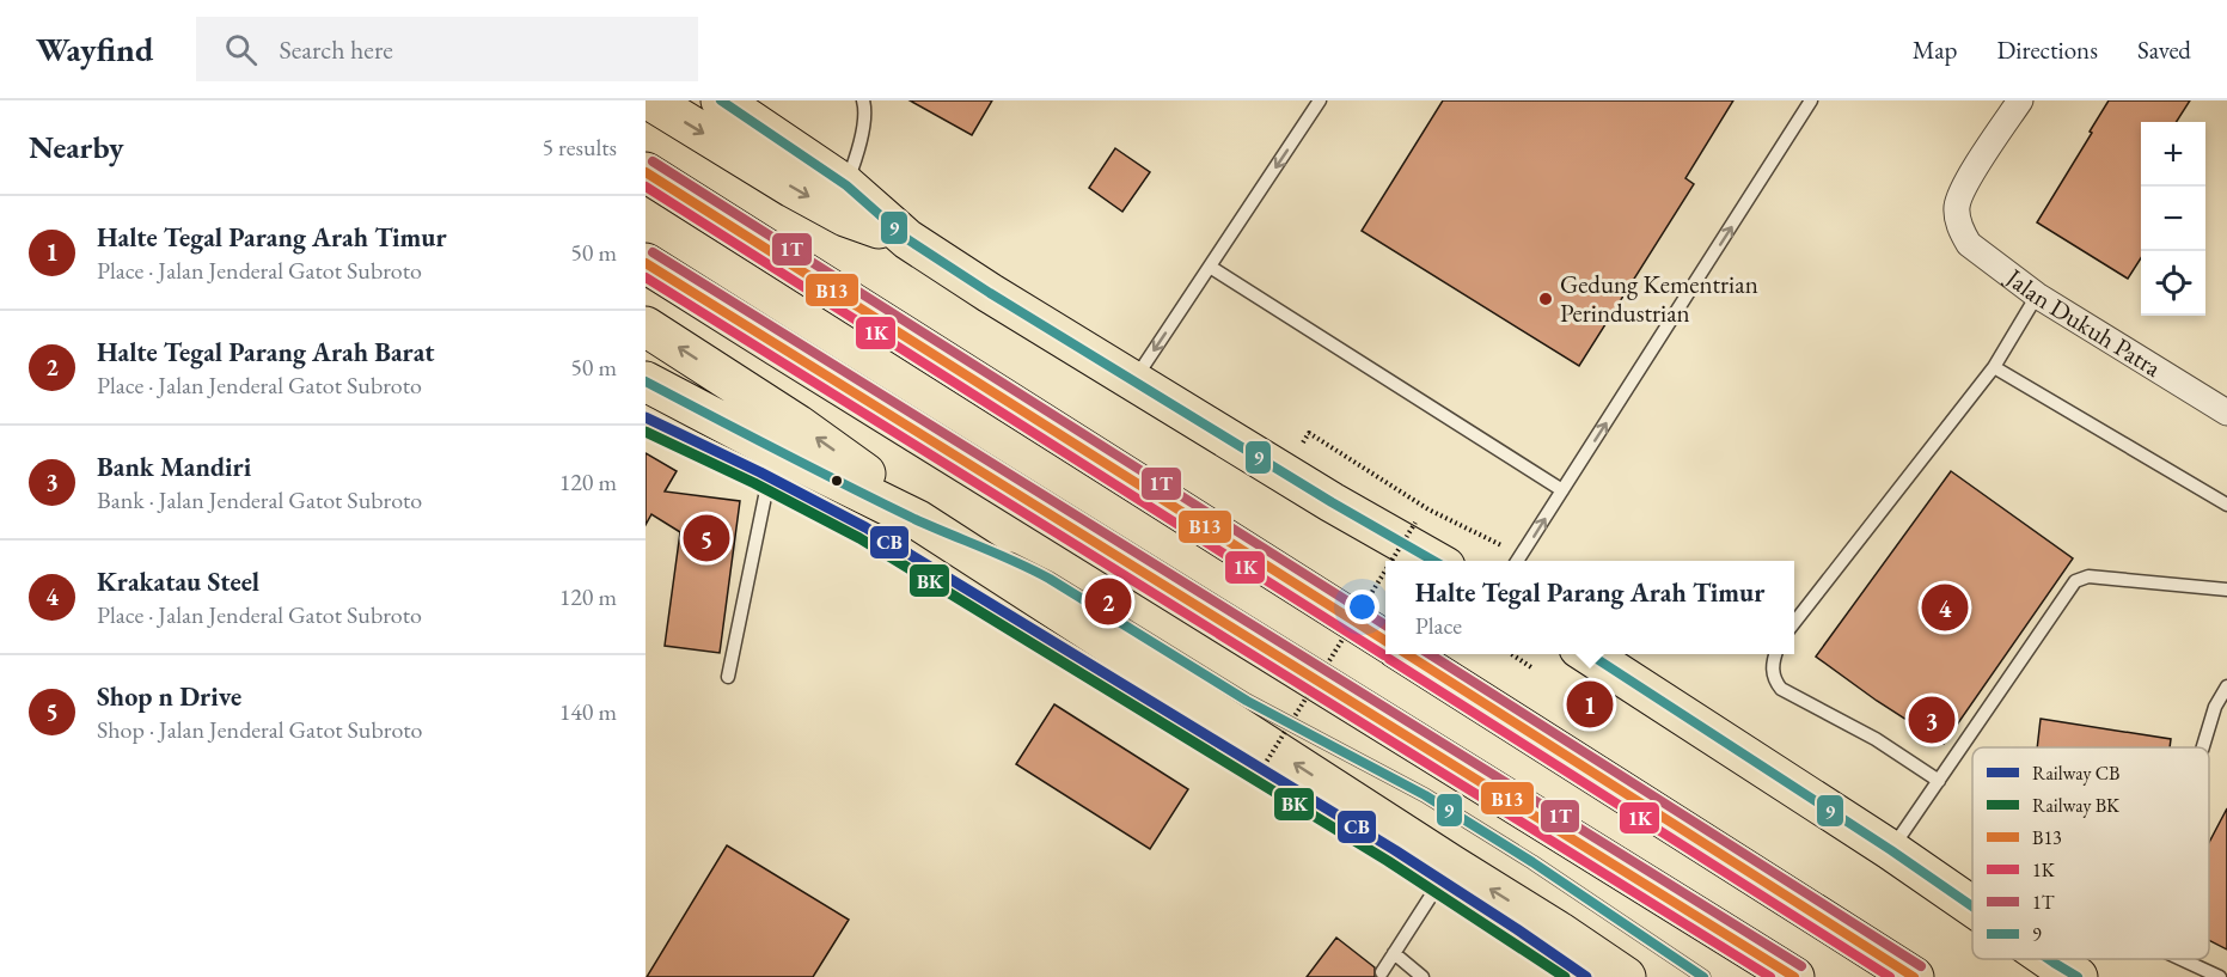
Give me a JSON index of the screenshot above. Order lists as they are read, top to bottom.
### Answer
{
  "streets": {
    "street": ["Jalan Dukuh Patra"]
  },
  "places": ["Gedung Kementrian Perindustrian"],
  "lines": [
    "transit line 9",
    "transit line 1T",
    "transit line B13",
    "transit line 1K",
    "rail line CB",
    "rail line BK"
  ],
  "legend": [
    "Railway CB",
    "Railway BK",
    "B13",
    "1K",
    "1T",
    "9"
  ],
  "page": {
    "header": "Wayfind",
    "search": "Search here",
    "nav": ["Map", "Directions", "Saved"],
    "heading": ["Nearby", "5 results"],
    "map_buttons": ["+", "−"],
    "list": [
      {
        "mark": "1",
        "name": "Halte Tegal Parang Arah Timur",
        "note": "Place · Jalan Jenderal Gatot Subroto",
        "value": "50 m"
      },
      {
        "mark": "2",
        "name": "Halte Tegal Parang Arah Barat",
        "note": "Place · Jalan Jenderal Gatot Subroto",
        "value": "50 m"
      },
      {
        "mark": "3",
        "name": "Bank Mandiri",
        "note": "Bank · Jalan Jenderal Gatot Subroto",
        "value": "120 m"
      },
      {
        "mark": "4",
        "name": "Krakatau Steel",
        "note": "Place · Jalan Jenderal Gatot Subroto",
        "value": "120 m"
      },
      {
        "mark": "5",
        "name": "Shop n Drive",
        "note": "Shop · Jalan Jenderal Gatot Subroto",
        "value": "140 m"
      }
    ],
    "pins": [
      "5",
      "2",
      "4",
      "1",
      "3"
    ],
    "popup": ["Halte Tegal Parang Arah Timur", "Place"]
  }
}
